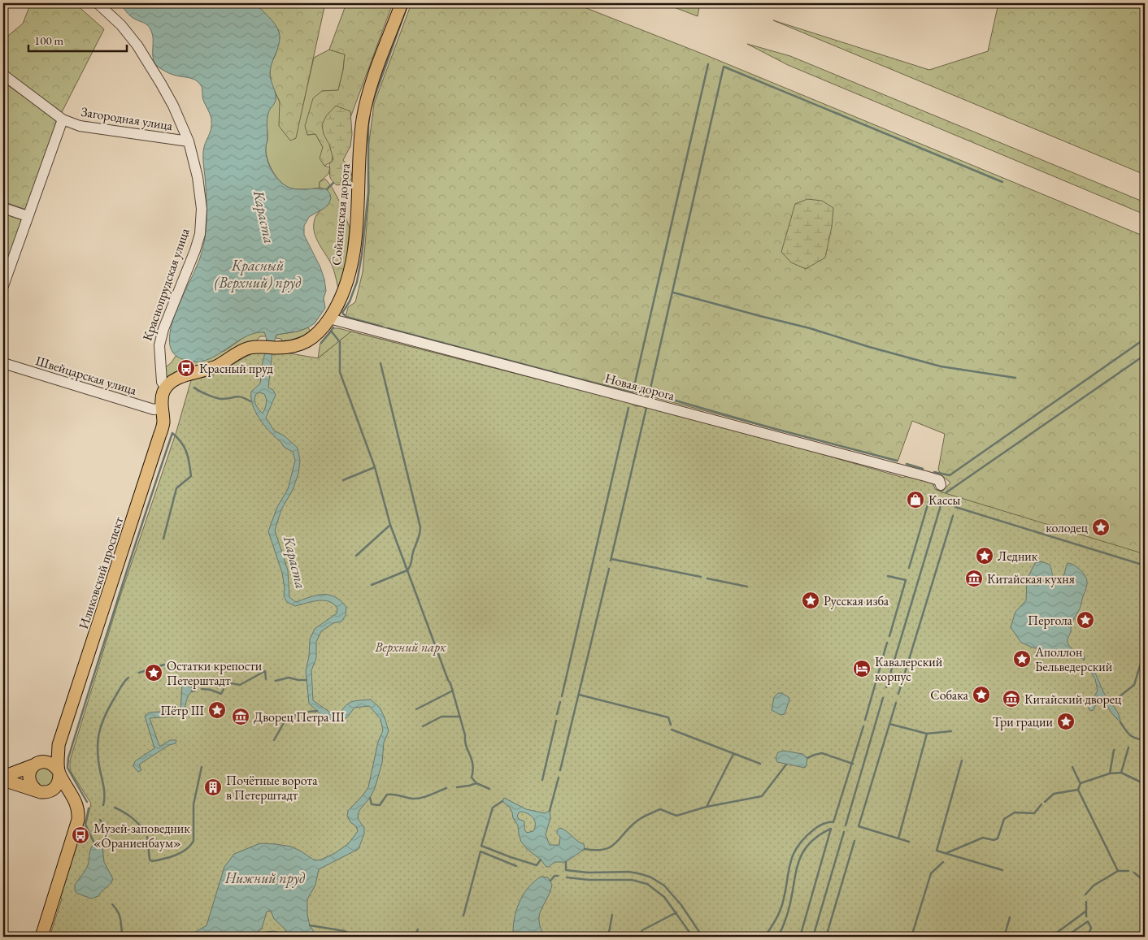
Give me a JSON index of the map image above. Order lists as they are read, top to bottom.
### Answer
{
  "streets": {
    "main road": ["Сойкинская дорога", "Краснопрудская улица", "Иликовский проспект"],
    "street": ["Загородная улица", "Швейцарская улица", "Новая дорога"]
  },
  "crossings": [
    ["Загородная улица", "Краснопрудская улица"],
    ["Сойкинская дорога", "Краснопрудская улица"],
    ["Сойкинская дорога", "Новая дорога"],
    ["Краснопрудская улица", "Швейцарская улица"],
    ["Краснопрудская улица", "Иликовский проспект"],
    ["Швейцарская улица", "Иликовский проспект"]
  ],
  "water": ["Караста", "Красный (Верхний) пруд", "Нижний пруд"],
  "parks": ["Верхний парк"],
  "places": {
    "bus stop": ["Красный пруд", "Музей-заповедник «Ораниенбаум»"],
    "shop": ["Кассы"],
    "place": [
      "колодец",
      "Ледник",
      "Русская изба",
      "Пергола",
      "Аполлон Бельведерский",
      "Остатки крепости Петерштадт",
      "Собака",
      "Пётр III",
      "Три грации"
    ],
    "museum": ["Китайская кухня", "Китайский дворец", "Дворец Петра III"],
    "hotel": ["Кавалерский корпус"],
    "building": ["Почётные ворота в Петерштадт"]
  },
  "scale_bar": "100 m"
}
